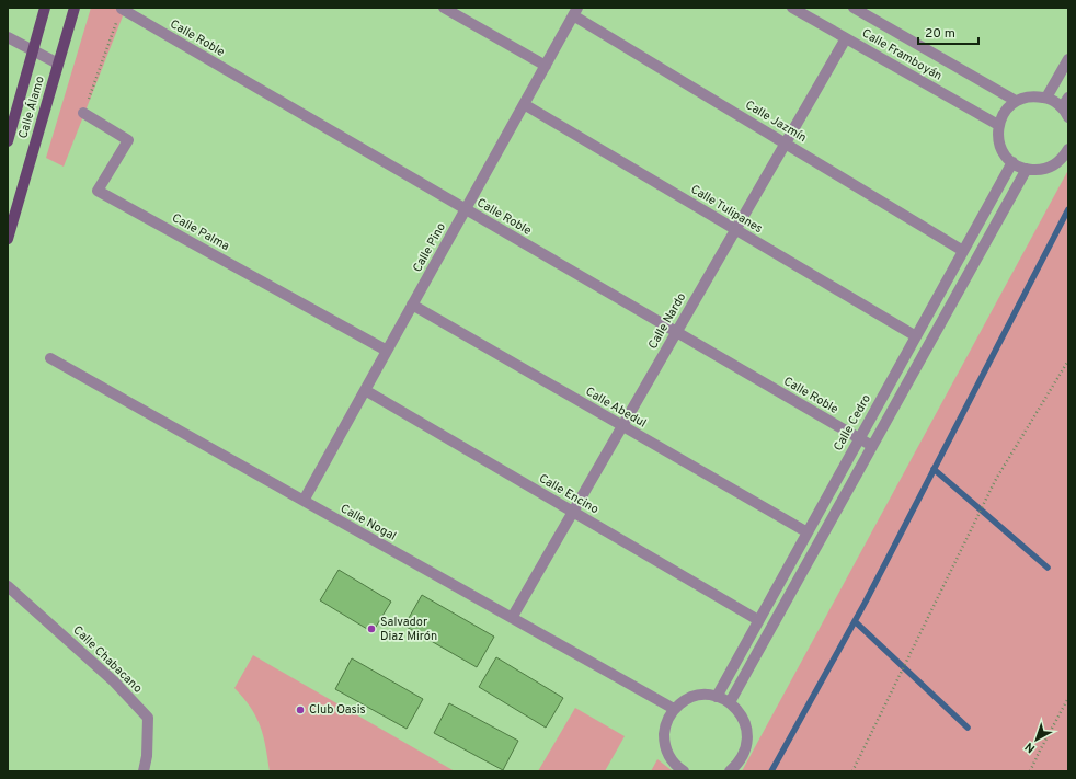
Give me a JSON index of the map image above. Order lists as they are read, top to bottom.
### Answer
{
  "streets": {
    "main road": ["Calle Álamo"],
    "street": [
      "Calle Roble",
      "Calle Framboyán",
      "Calle Jazmín",
      "Calle Tulipanes",
      "Calle Palma",
      "Calle Pino",
      "Calle Nardo",
      "Calle Abedul",
      "Calle Cedro",
      "Calle Encino",
      "Calle Nogal",
      "Calle Chabacano"
    ]
  },
  "crossings": [
    ["Calle Roble", "Calle Pino"],
    ["Calle Roble", "Calle Nardo"],
    ["Calle Roble", "Calle Cedro"],
    ["Calle Framboyán", "Calle Nardo"],
    ["Calle Jazmín", "Calle Pino"],
    ["Calle Jazmín", "Calle Nardo"],
    ["Calle Jazmín", "Calle Cedro"],
    ["Calle Tulipanes", "Calle Pino"],
    ["Calle Tulipanes", "Calle Nardo"],
    ["Calle Tulipanes", "Calle Cedro"],
    ["Calle Palma", "Calle Pino"],
    ["Calle Pino", "Calle Abedul"],
    ["Calle Pino", "Calle Encino"],
    ["Calle Pino", "Calle Nogal"],
    ["Calle Nardo", "Calle Abedul"],
    ["Calle Nardo", "Calle Encino"],
    ["Calle Nardo", "Calle Nogal"],
    ["Calle Abedul", "Calle Cedro"],
    ["Calle Cedro", "Calle Encino"]
  ],
  "places": ["Salvador Diaz Mirón", "Club Oasis"],
  "scale_bar": "20 m",
  "north": "bottom left"
}
